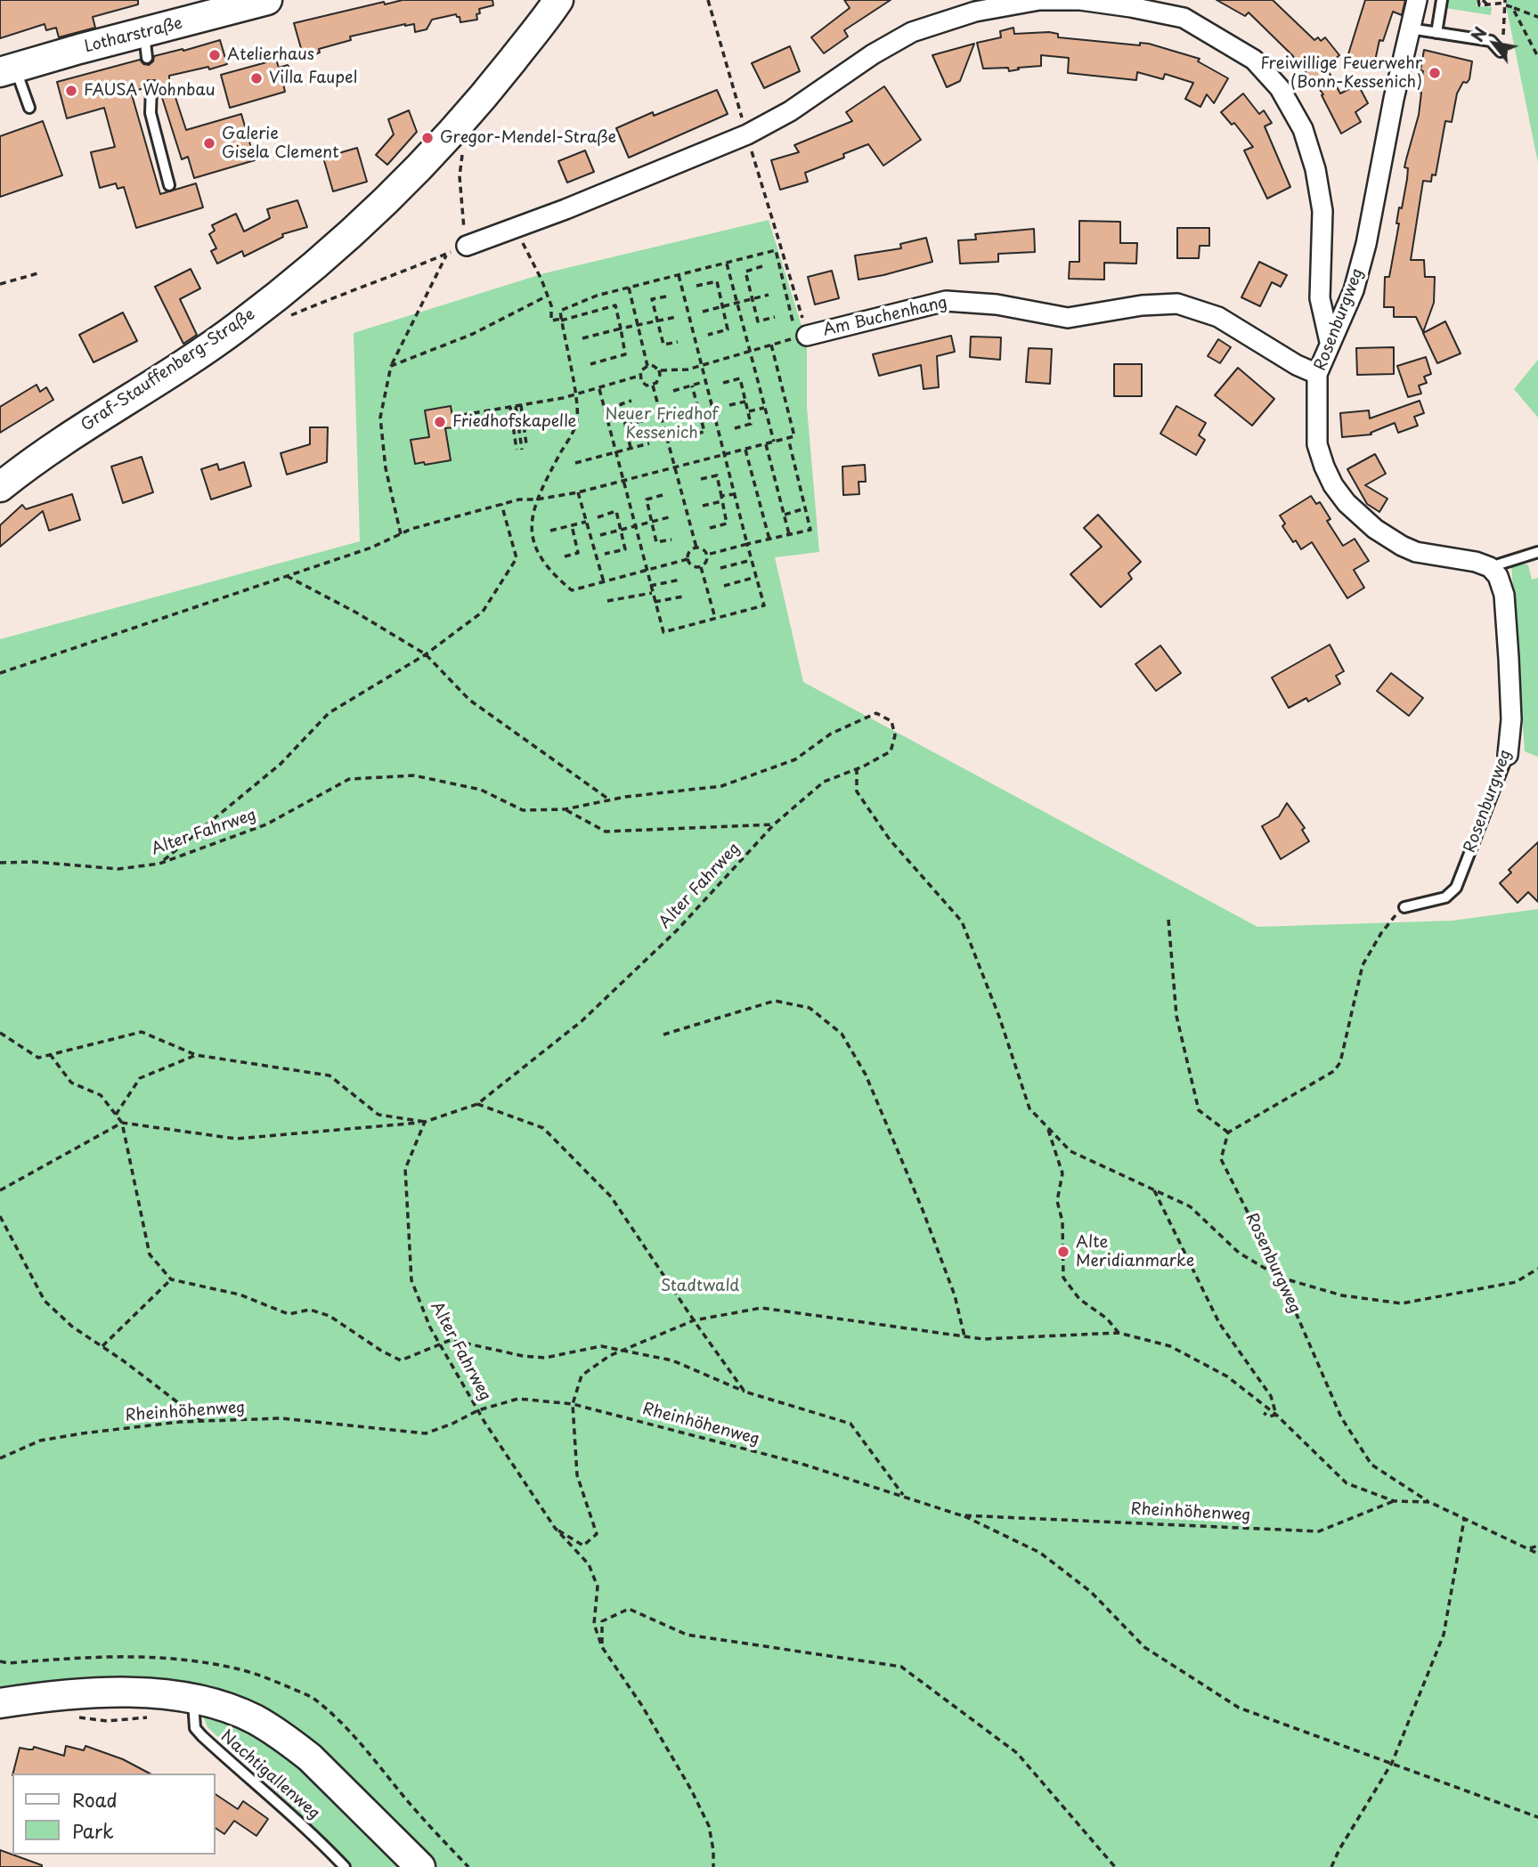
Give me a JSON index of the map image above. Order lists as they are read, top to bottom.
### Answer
{
  "streets": {
    "street": [
      "Lotharstraße",
      "Am Buchenhang",
      "Rosenburgweg",
      "Graf-Stauffenberg-Straße"
    ],
    "lane": ["Nachtigallenweg"],
    "path": ["Alter Fahrweg", "Rheinhöhenweg"]
  },
  "crossings": [
    ["Am Buchenhang", "Rosenburgweg"],
    ["Alter Fahrweg", "Rheinhöhenweg"]
  ],
  "parks": ["Neuer Friedhof Kessenich", "Stadtwald"],
  "places": [
    "Atelierhaus",
    "Freiwillige Feuerwehr (Bonn-Kessenich)",
    "Villa Faupel",
    "FAUSA Wohnbau",
    "Gregor-Mendel-Straße",
    "Galerie Gisela Clement",
    "Friedhofskapelle",
    "Alte Meridianmarke"
  ],
  "legend": ["Road", "Park"],
  "north": "top left"
}
